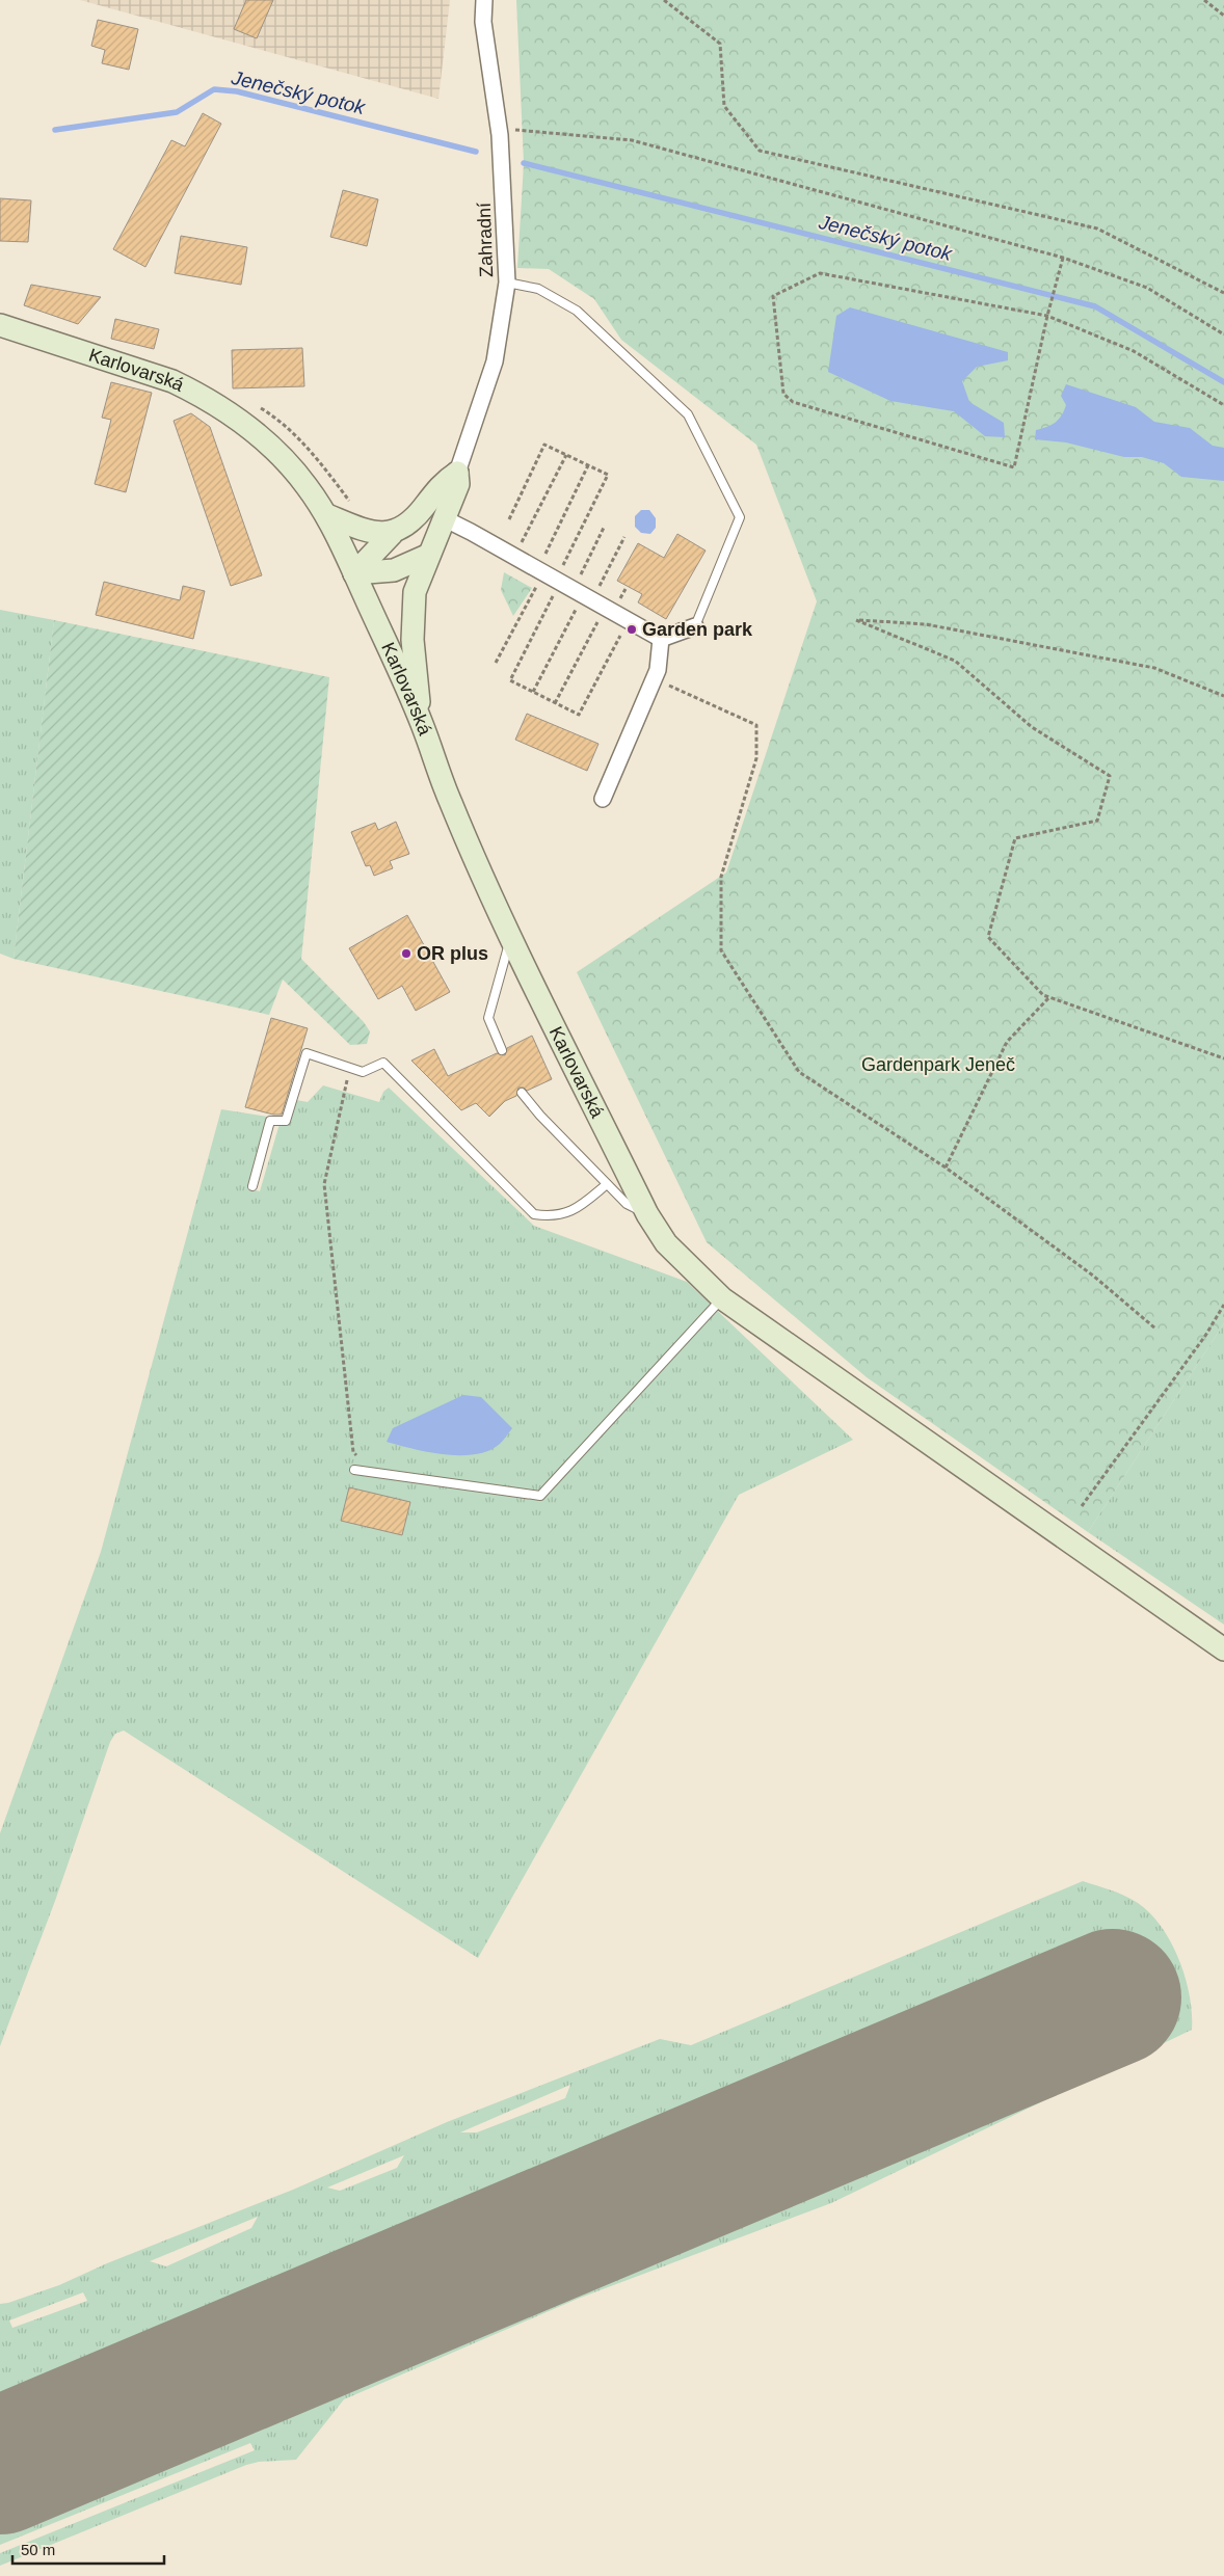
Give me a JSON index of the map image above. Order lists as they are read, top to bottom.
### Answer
{
  "streets": {
    "main road": ["Karlovarská"],
    "street": ["Zahradní"]
  },
  "water": ["Jenečský potok"],
  "parks": ["Gardenpark Jeneč"],
  "places": ["Garden park", "OR plus"],
  "scale_bar": "50 m"
}
